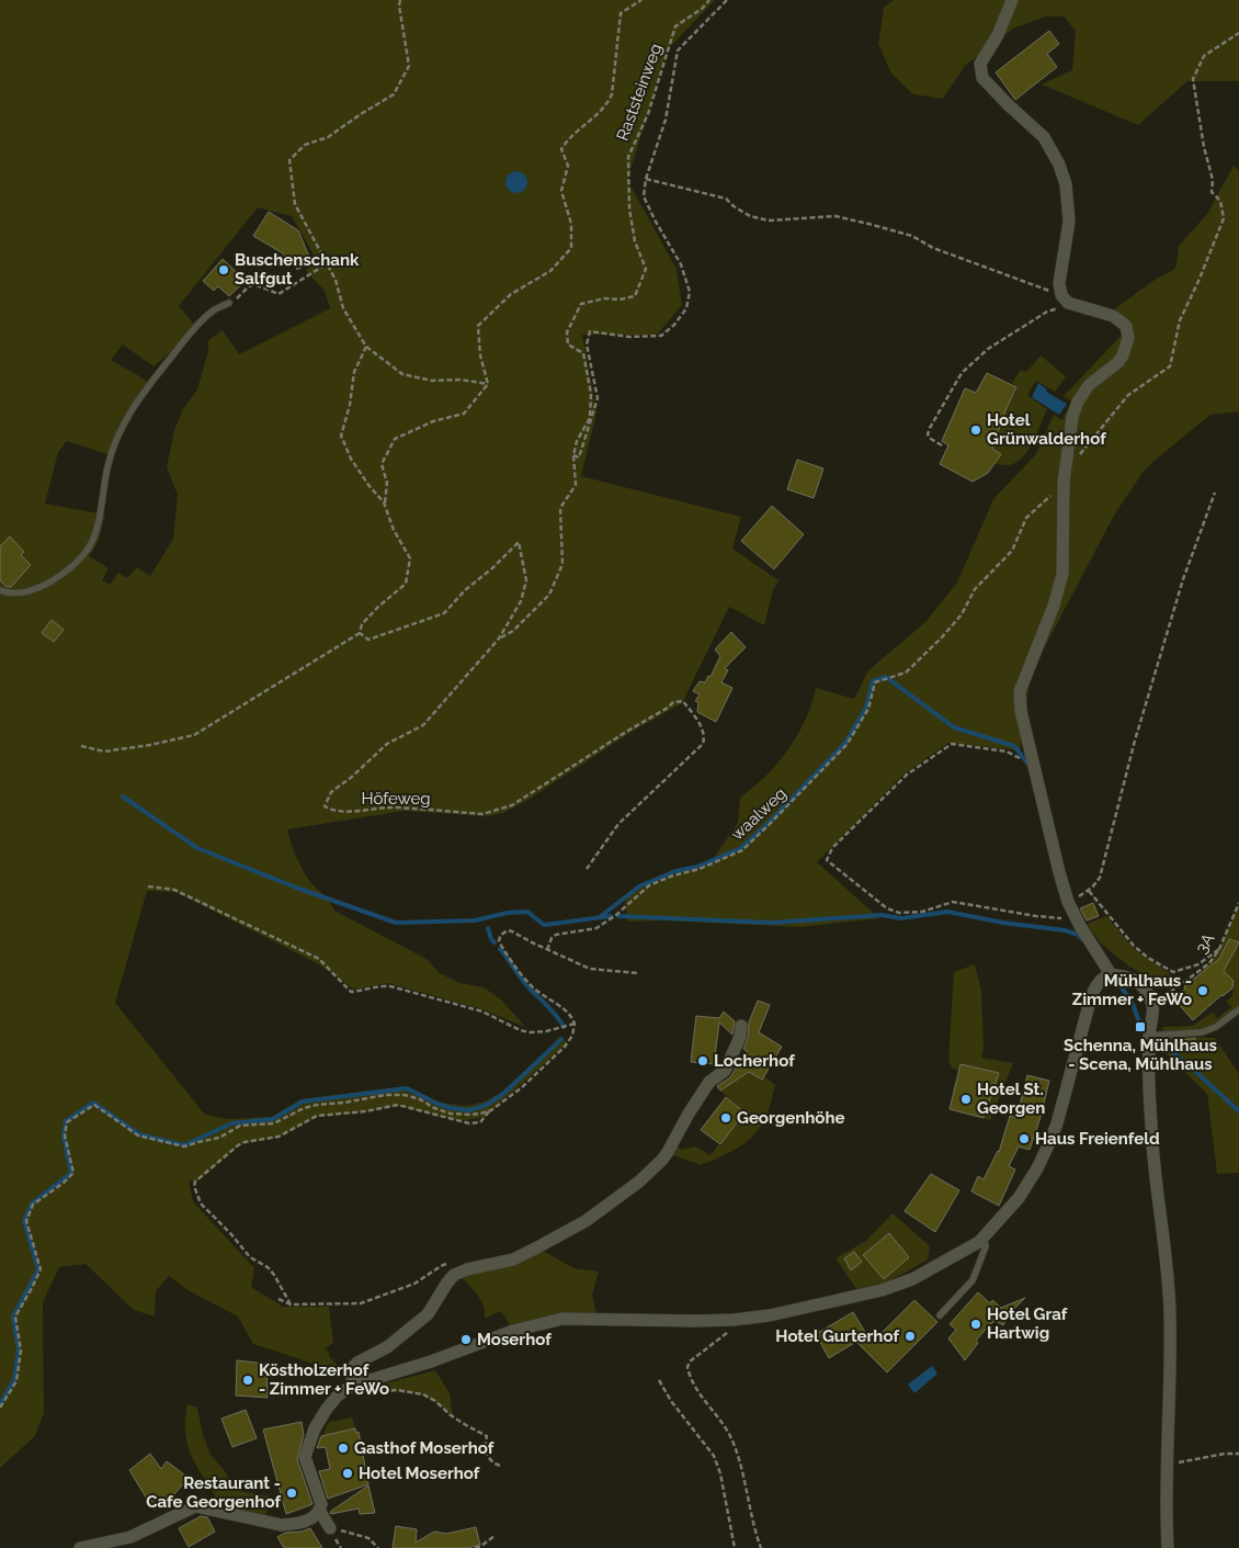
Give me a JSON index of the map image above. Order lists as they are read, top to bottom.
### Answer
{
  "streets": {
    "path": [
      "Raststeinweg",
      "Höfeweg",
      "waalweg",
      "3A"
    ]
  },
  "crossings": [
    ["Raststeinweg", "Höfeweg"]
  ],
  "places": {
    "other": [
      "Buschenschank Salfgut",
      "Hotel Grünwalderhof",
      "Mühlhaus - Zimmer + FeWo",
      "Locherhof",
      "Hotel St. Georgen",
      "Georgenhöhe",
      "Haus Freienfeld",
      "Hotel Graf Hartwig",
      "Hotel Gurterhof",
      "Moserhof",
      "Köstholzerhof - Zimmer + FeWo",
      "Gasthof Moserhof",
      "Hotel Moserhof",
      "Restaurant - Cafe Georgenhof"
    ],
    "transit": ["Schenna, Mühlhaus - Scena, Mühlhaus"]
  }
}
